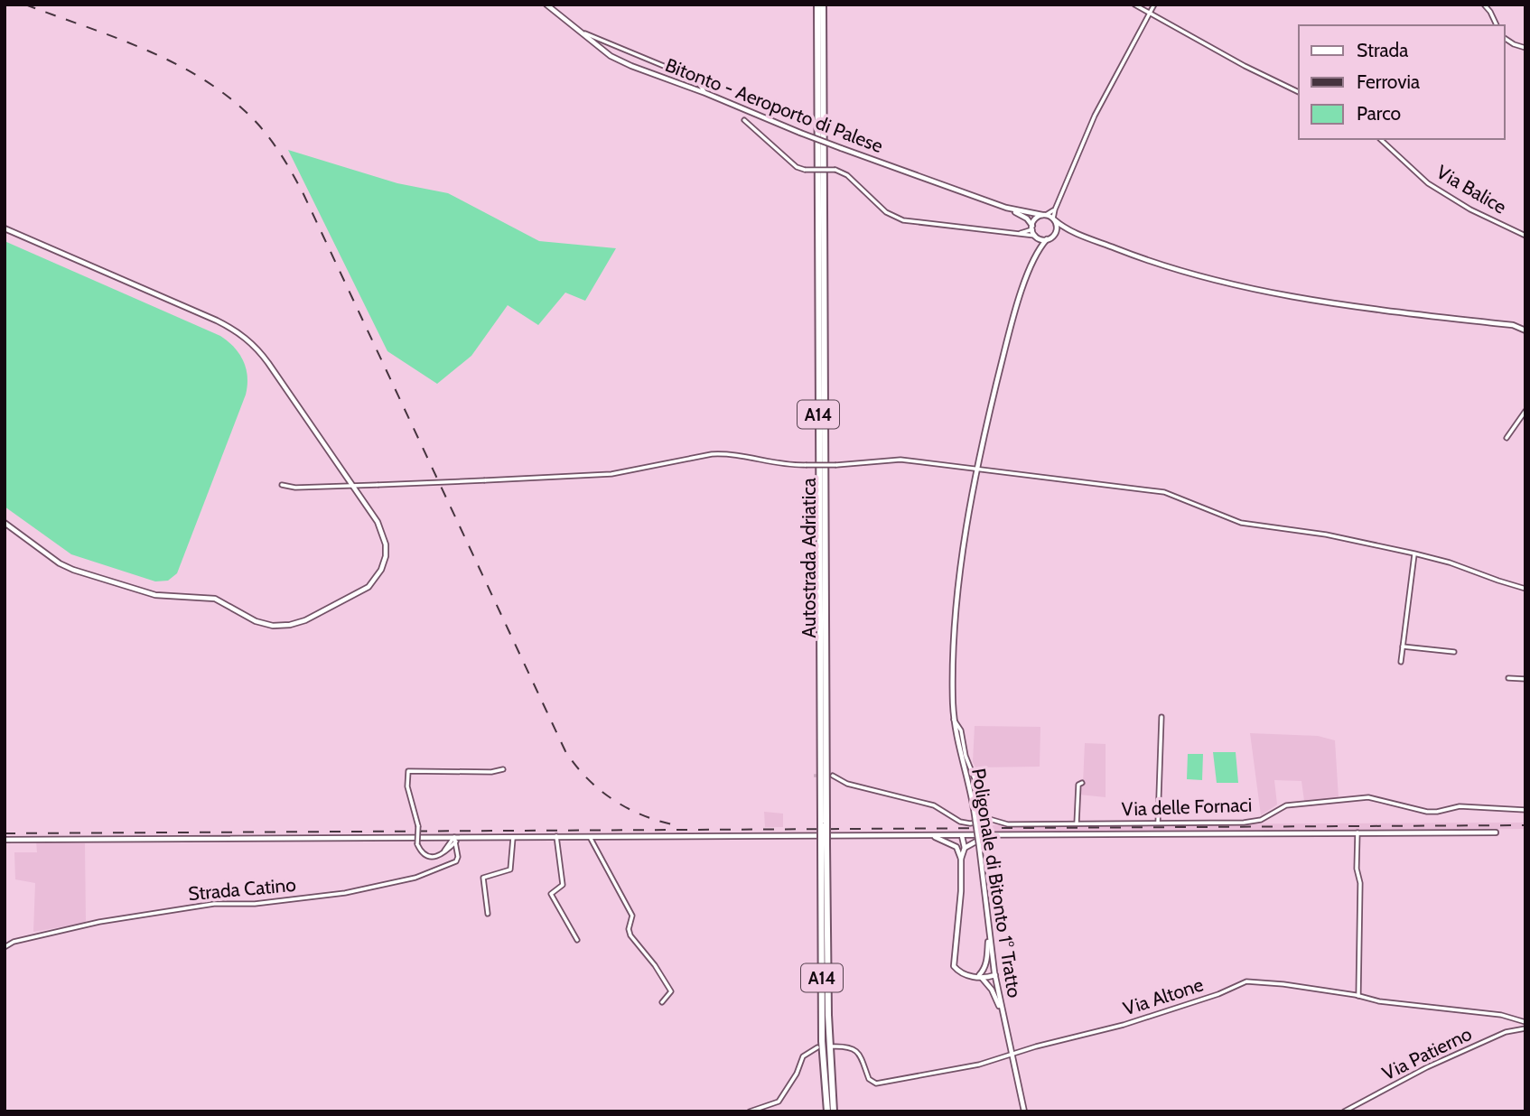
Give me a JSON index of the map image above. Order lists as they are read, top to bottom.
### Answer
{
  "streets": {
    "highway": ["A14", "Autostrada Adriatica"],
    "main road": ["Bitonto - Aeroporto di Palese", "Poligonale di Bitonto 1° Tratto"],
    "street": [
      "Via Balice",
      "Via delle Fornaci",
      "Strada Catino",
      "Via Altone",
      "Via Patierno"
    ]
  },
  "crossings": [
    ["Poligonale di Bitonto 1° Tratto", "Via Altone"]
  ],
  "legend": ["Strada", "Ferrovia", "Parco"]
}
